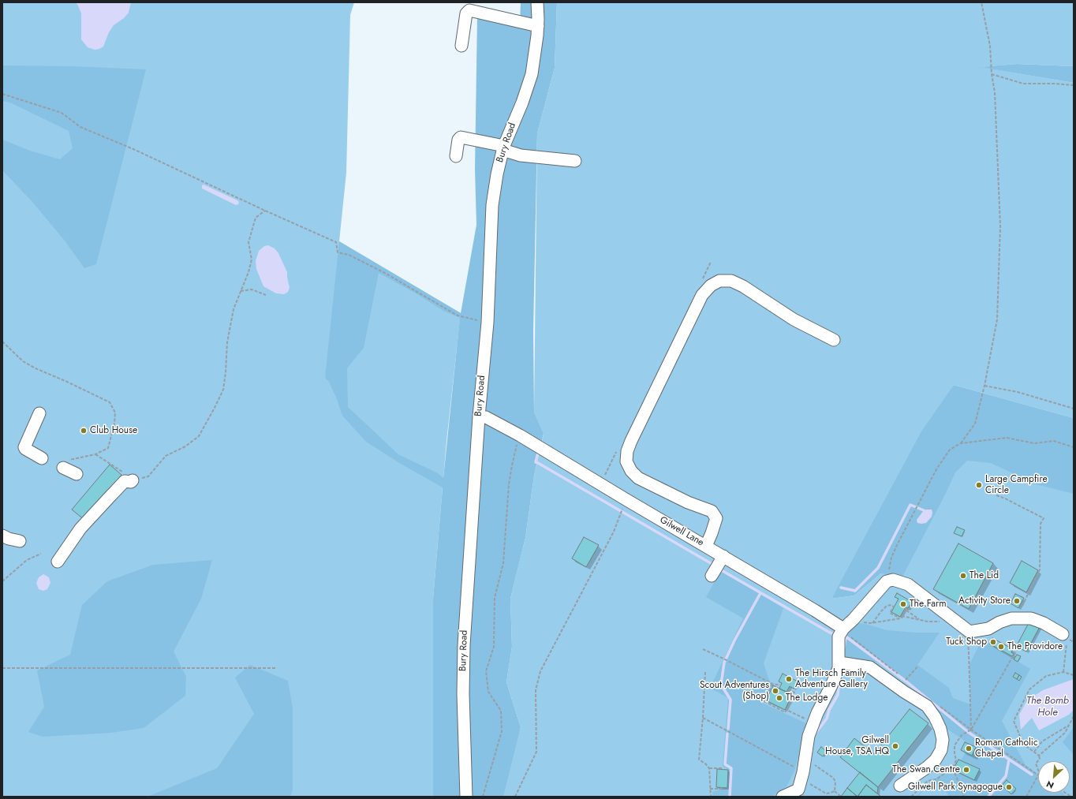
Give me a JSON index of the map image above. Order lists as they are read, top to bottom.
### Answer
{
  "streets": {
    "street": ["Bury Road", "Gilwell Lane"]
  },
  "crossings": [
    ["Bury Road", "Gilwell Lane"]
  ],
  "water": ["The Bomb Hole"],
  "places": [
    "Club House",
    "Large Campfire Circle",
    "The Lid",
    "Activity Store",
    "The Farm",
    "Tuck Shop",
    "The Providore",
    "The Hirsch Family Adventure Gallery",
    "Scout Adventures (Shop)",
    "The Lodge",
    "Gilwell House, TSA HQ",
    "Roman Catholic Chapel",
    "The Swan Centre",
    "Gilwell Park Synagogue"
  ],
  "north": "bottom left"
}
